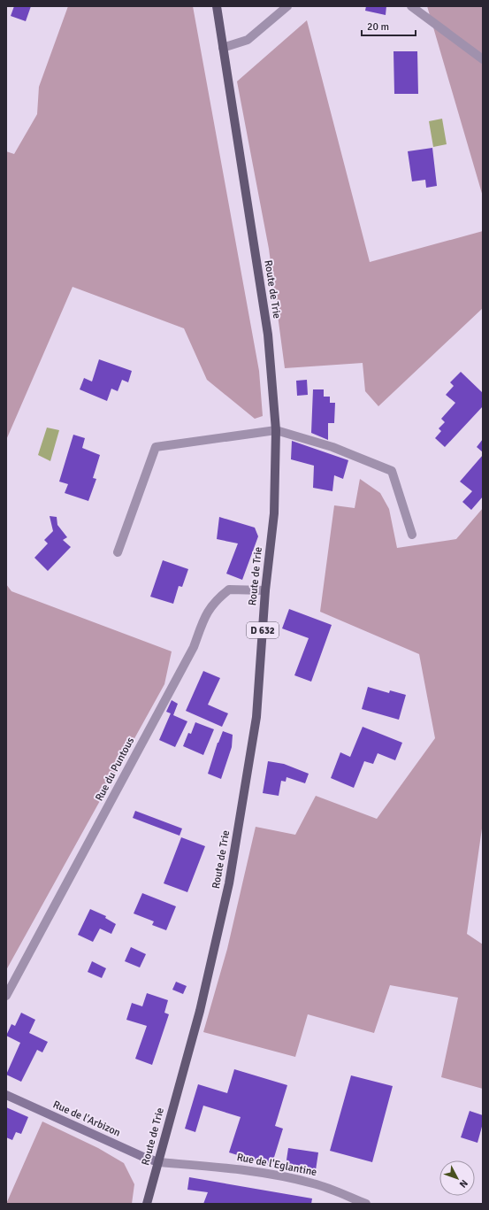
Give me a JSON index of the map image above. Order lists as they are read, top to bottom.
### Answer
{
  "streets": {
    "main road": ["Route de Trie", "D 632"],
    "street": ["Rue du Puntous", "Rue de l'Arbizon", "Rue de l'Eglantine"]
  },
  "crossings": [
    ["Route de Trie", "D 632"],
    ["Route de Trie", "Rue du Puntous"],
    ["Route de Trie", "Rue de l'Arbizon"],
    ["Route de Trie", "Rue de l'Eglantine"],
    ["Rue de l'Arbizon", "Rue de l'Eglantine"]
  ],
  "scale_bar": "20 m",
  "north": "bottom right"
}
